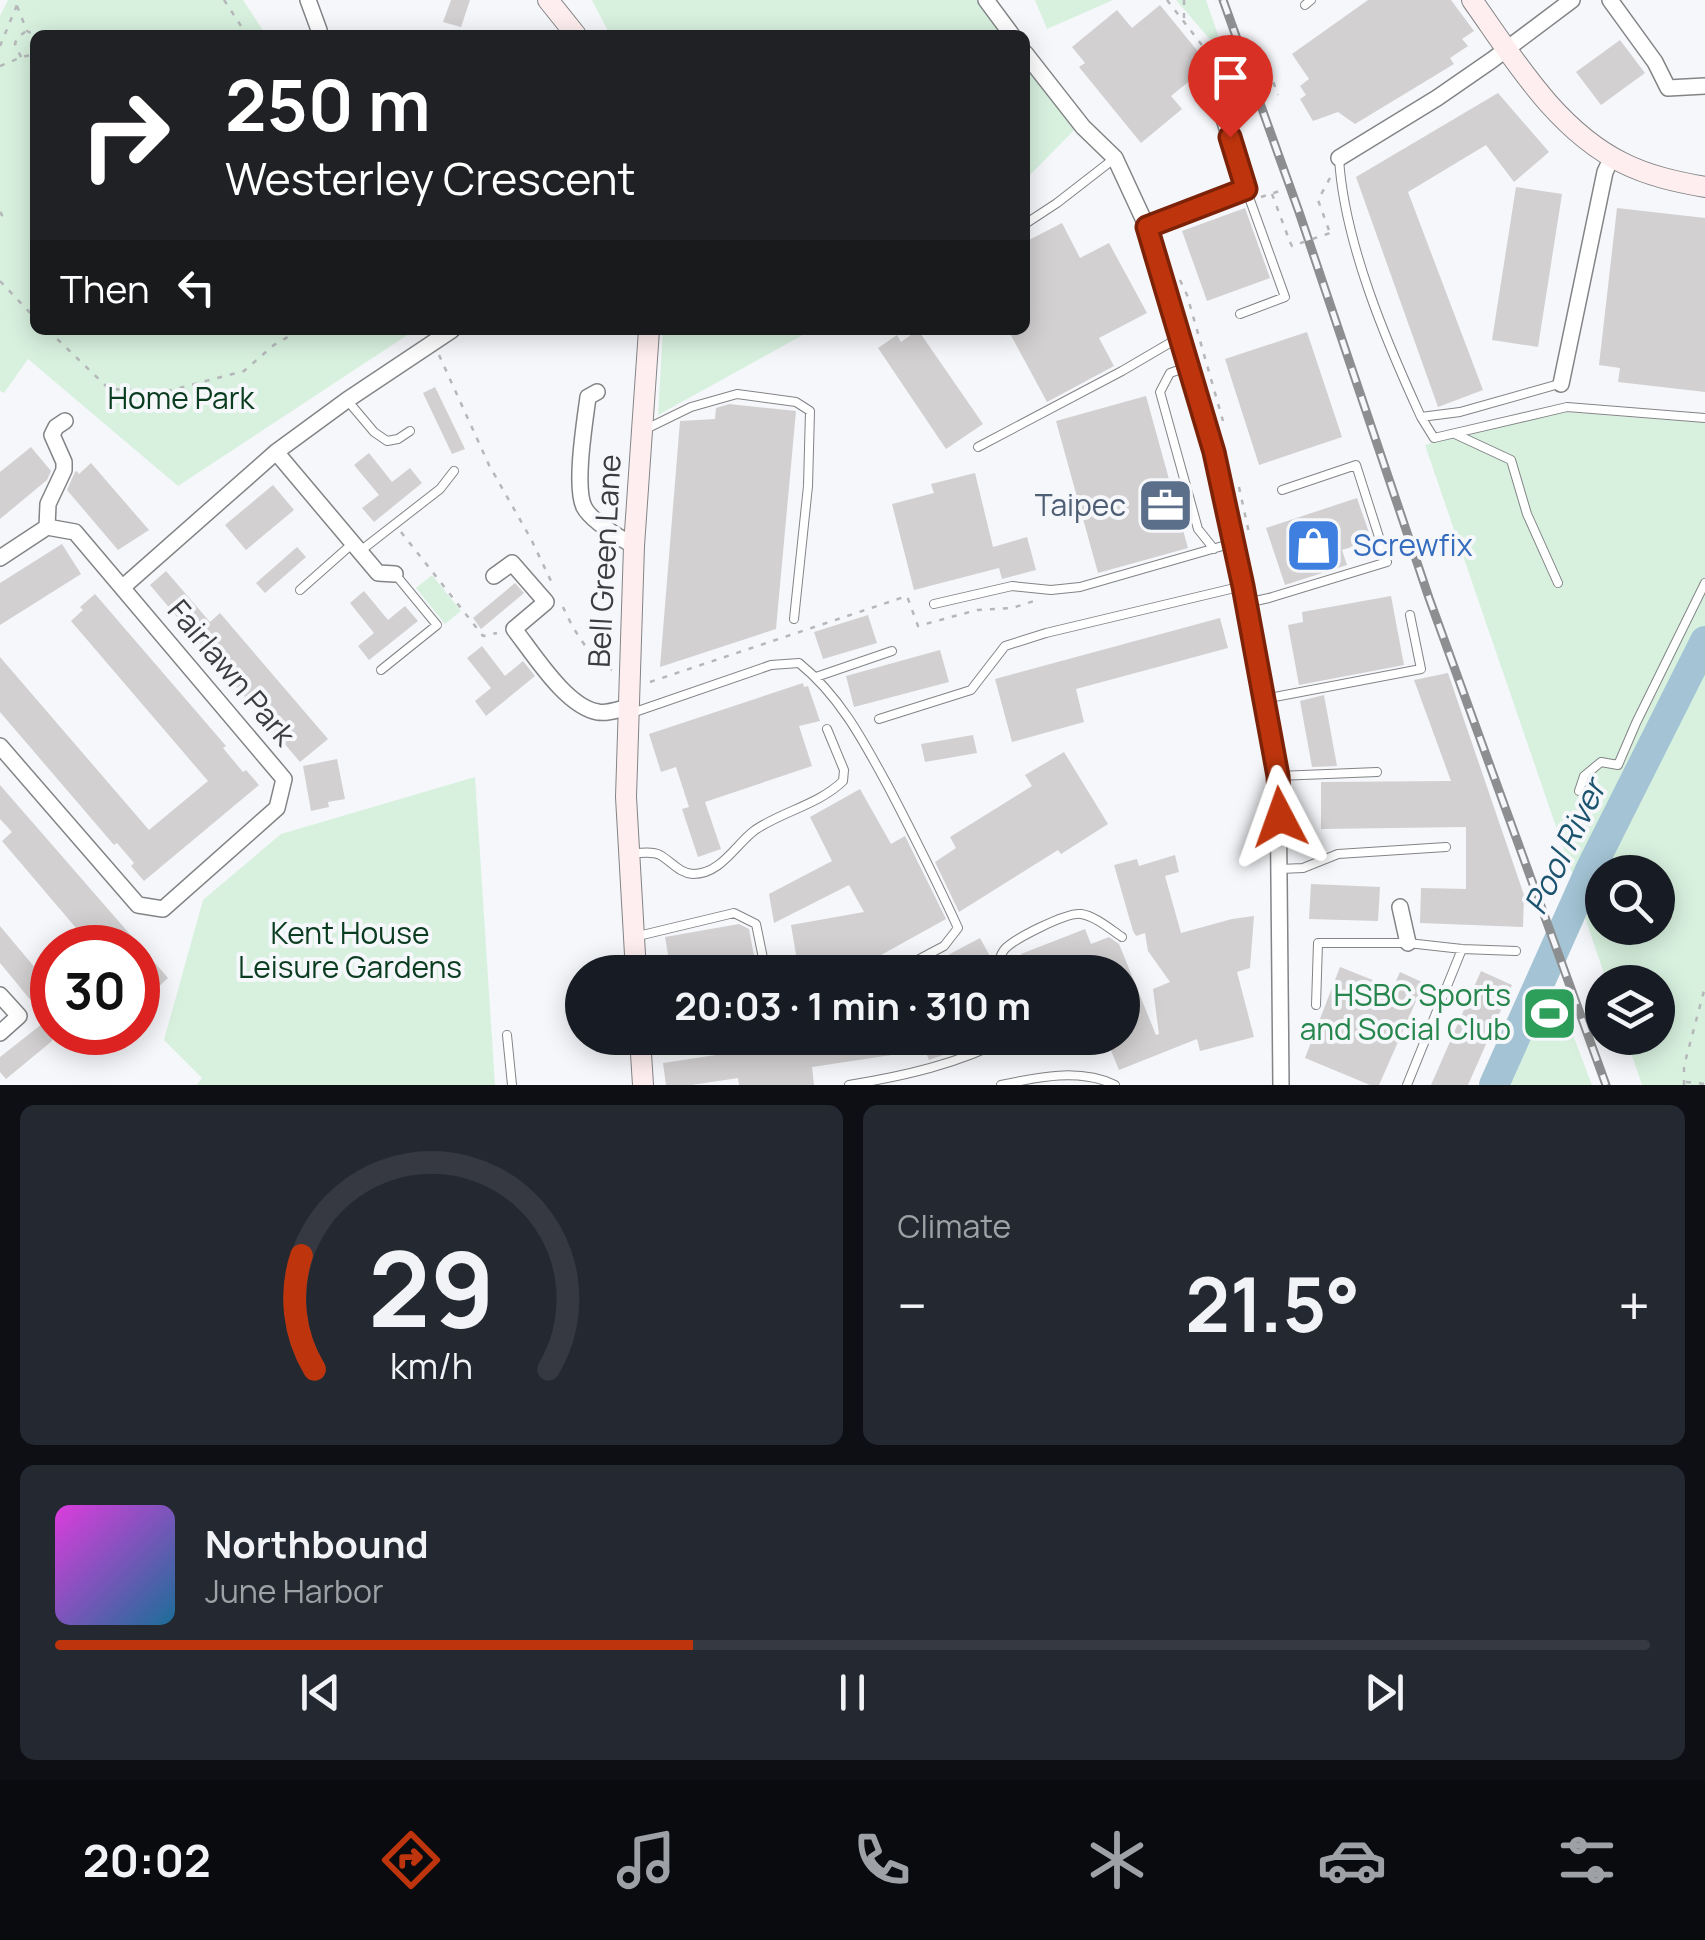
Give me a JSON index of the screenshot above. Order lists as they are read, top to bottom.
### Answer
{
  "streets": {
    "street": ["Bell Green Lane", "Fairlawn Park"]
  },
  "water": ["Pool River"],
  "parks": ["Home Park", "Kent House Leisure Gardens"],
  "places": {
    "office": ["Taipec"],
    "shop": ["Screwfix"],
    "sports": ["HSBC Sports and Social Club"]
  },
  "page": {
    "turn": ["250 m", "Westerley Crescent"],
    "then": "Then",
    "limit": "30",
    "trip": "20:03 · 1 min · 310 m",
    "tile": "Climate",
    "heat": ["−", "21.5°", "+"],
    "song": ["Northbound", "June Harbor"],
    "tabs": "20:02",
    "gauge": ["29", "km/h"]
  }
}
